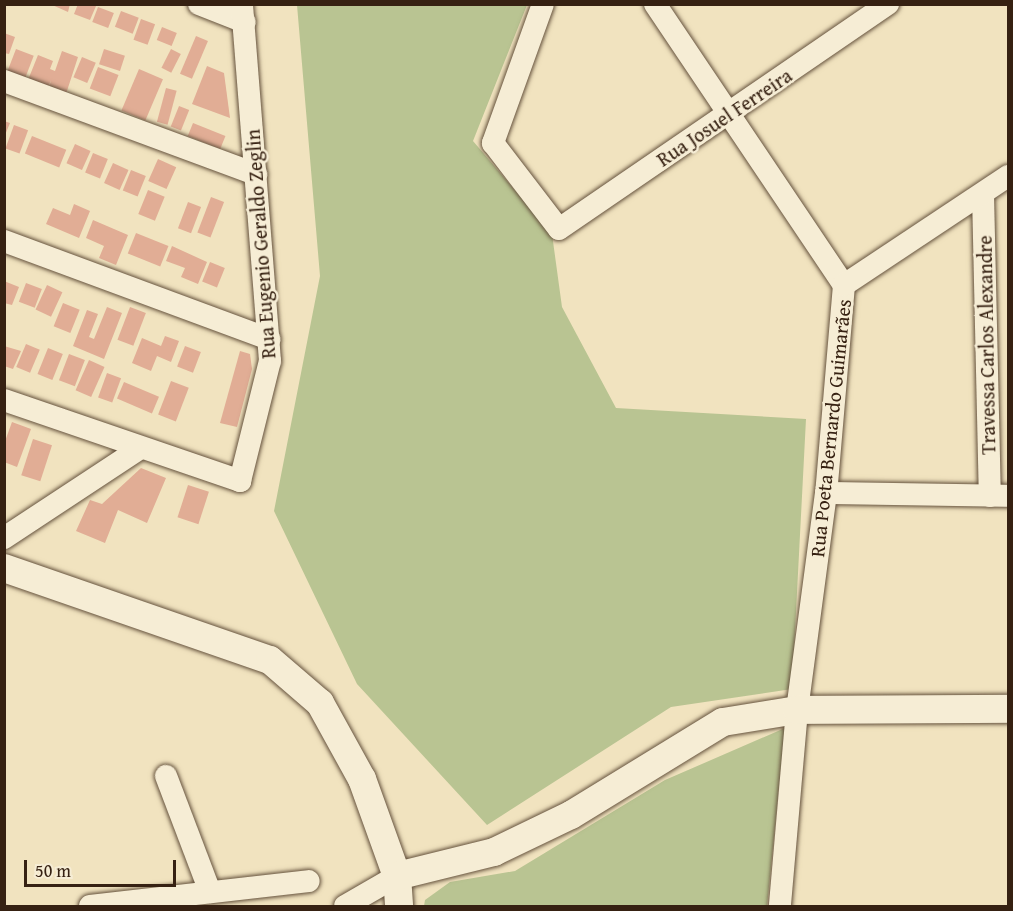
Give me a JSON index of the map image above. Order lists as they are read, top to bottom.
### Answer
{
  "streets": {
    "street": [
      "Rua Josuel Ferreira",
      "Rua Eugenio Geraldo Zeglin",
      "Travessa Carlos Alexandre",
      "Rua Poeta Bernardo Guimarães"
    ]
  },
  "crossings": [
    ["Rua Josuel Ferreira", "Rua Poeta Bernardo Guimarães"]
  ],
  "scale_bar": "50 m"
}
